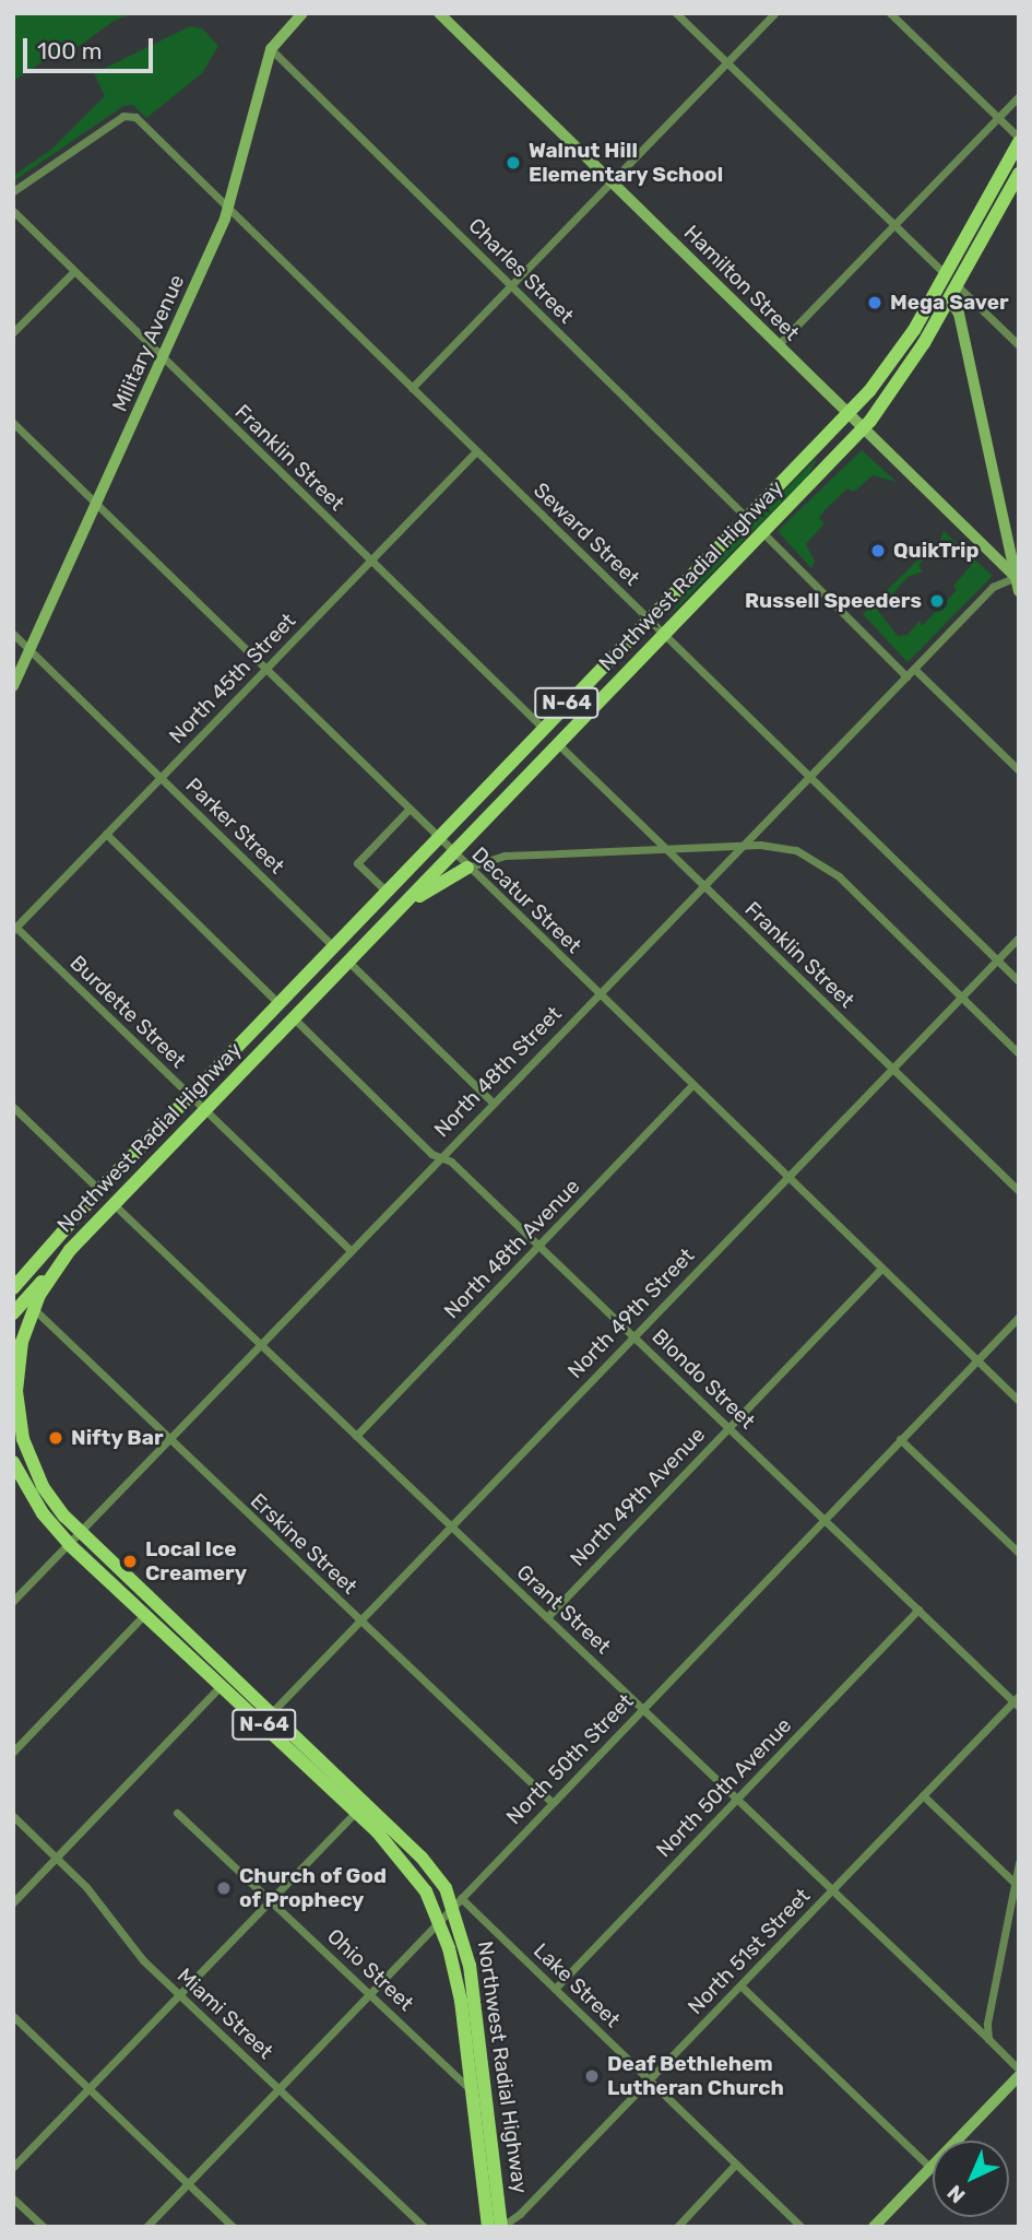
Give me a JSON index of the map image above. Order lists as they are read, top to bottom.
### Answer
{
  "streets": {
    "main road": [
      "Hamilton Street",
      "Military Avenue",
      "Northwest Radial Highway",
      "N-64"
    ],
    "street": [
      "Charles Street",
      "Franklin Street",
      "Seward Street",
      "North 45th Street",
      "Parker Street",
      "Decatur Street",
      "Burdette Street",
      "North 48th Street",
      "North 48th Avenue",
      "North 49th Street",
      "Blondo Street",
      "North 49th Avenue",
      "Erskine Street",
      "Grant Street",
      "North 50th Street",
      "North 50th Avenue",
      "North 51st Street",
      "Ohio Street",
      "Lake Street",
      "Miami Street"
    ]
  },
  "crossings": [
    ["Charles Street", "Military Avenue"],
    ["Charles Street", "Northwest Radial Highway"],
    ["Hamilton Street", "Northwest Radial Highway"],
    ["Hamilton Street", "North 48th Street"],
    ["Military Avenue", "Franklin Street"],
    ["Military Avenue", "Seward Street"],
    ["Military Avenue", "Parker Street"],
    ["Military Avenue", "Decatur Street"],
    ["Franklin Street", "Northwest Radial Highway"],
    ["Franklin Street", "North 45th Street"],
    ["Franklin Street", "North 48th Street"],
    ["Franklin Street", "North 49th Street"],
    ["Seward Street", "Northwest Radial Highway"],
    ["Seward Street", "North 45th Street"],
    ["Seward Street", "North 48th Street"],
    ["Seward Street", "North 49th Street"],
    ["Northwest Radial Highway", "Parker Street"],
    ["Northwest Radial Highway", "Decatur Street"],
    ["Northwest Radial Highway", "Burdette Street"],
    ["Northwest Radial Highway", "North 48th Street"],
    ["Northwest Radial Highway", "North 49th Street"],
    ["Northwest Radial Highway", "Blondo Street"],
    ["Northwest Radial Highway", "Erskine Street"],
    ["Northwest Radial Highway", "Grant Street"],
    ["Northwest Radial Highway", "North 50th Street"],
    ["Northwest Radial Highway", "North 51st Street"],
    ["Northwest Radial Highway", "Ohio Street"],
    ["Northwest Radial Highway", "Lake Street"],
    ["North 45th Street", "Parker Street"],
    ["North 45th Street", "Decatur Street"],
    ["North 45th Street", "Burdette Street"],
    ["Decatur Street", "North 48th Street"],
    ["Decatur Street", "North 48th Avenue"],
    ["Decatur Street", "North 49th Street"],
    ["Decatur Street", "North 49th Avenue"],
    ["Decatur Street", "North 50th Street"],
    ["Burdette Street", "North 48th Street"],
    ["North 48th Street", "Blondo Street"],
    ["North 48th Street", "Erskine Street"],
    ["North 48th Street", "Grant Street"],
    ["North 48th Avenue", "Blondo Street"],
    ["North 48th Avenue", "Grant Street"],
    ["North 49th Street", "Blondo Street"],
    ["North 49th Street", "Erskine Street"],
    ["North 49th Street", "Grant Street"],
    ["Blondo Street", "North 49th Avenue"],
    ["Blondo Street", "North 50th Street"],
    ["Blondo Street", "North 50th Avenue"],
    ["Blondo Street", "North 51st Street"],
    ["North 49th Avenue", "Grant Street"],
    ["Erskine Street", "North 50th Street"],
    ["Grant Street", "North 50th Street"],
    ["Grant Street", "North 50th Avenue"],
    ["Grant Street", "North 51st Street"],
    ["North 50th Street", "Ohio Street"],
    ["North 50th Street", "Lake Street"],
    ["North 50th Street", "Miami Street"],
    ["North 50th Avenue", "Lake Street"],
    ["North 51st Street", "Lake Street"]
  ],
  "places": [
    "Walnut Hill Elementary School",
    "Mega Saver",
    "QuikTrip",
    "Russell Speeders",
    "Nifty Bar",
    "Local Ice Creamery",
    "Church of God of Prophecy",
    "Deaf Bethlehem Lutheran Church"
  ],
  "scale_bar": "100 m",
  "north": "bottom left"
}
